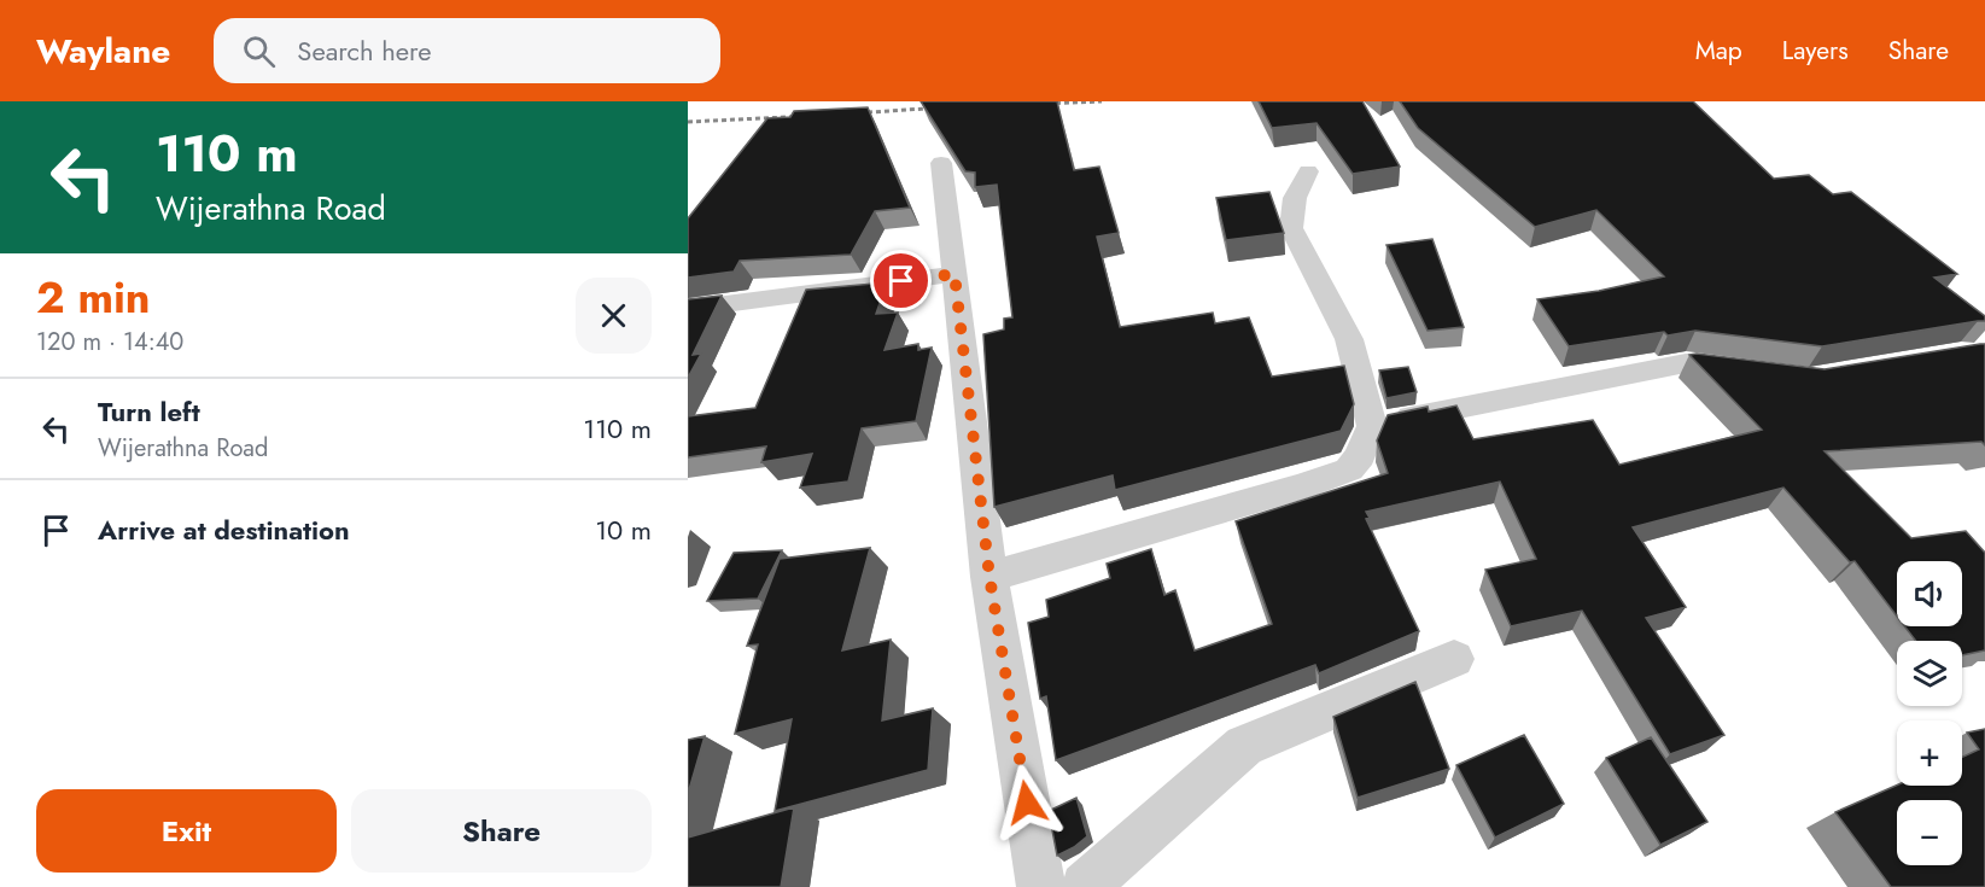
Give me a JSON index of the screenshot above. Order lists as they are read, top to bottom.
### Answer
{
  "page": {
    "header": "Waylane",
    "search": "Search here",
    "nav": ["Map", "Layers", "Share"],
    "turn": ["110 m", "Wijerathna Road"],
    "heading": ["2 min", "120 m · 14:40"],
    "list": [
      {
        "name": "Turn left",
        "note": "Wijerathna Road",
        "value": "110 m"
      },
      {
        "name": "Arrive at destination",
        "value": "10 m"
      }
    ],
    "map_buttons": ["+", "−"],
    "buttons": ["Exit", "Share"]
  }
}
